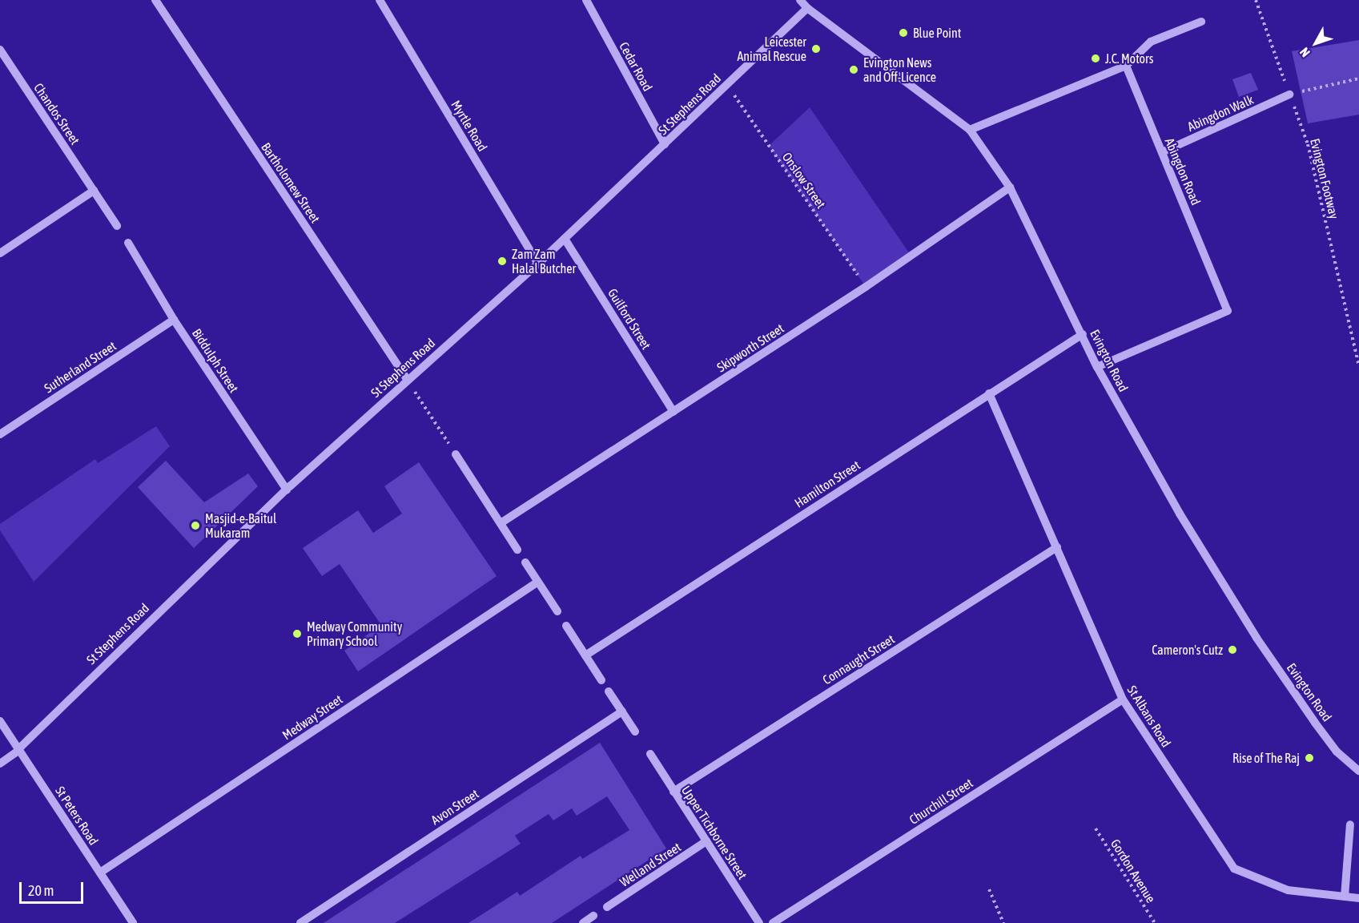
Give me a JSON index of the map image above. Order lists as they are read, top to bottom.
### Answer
{
  "streets": {
    "street": [
      "Cedar Road",
      "St Stephens Road",
      "Abingdon Walk",
      "Chandos Street",
      "Myrtle Road",
      "Abingdon Road",
      "Bartholomew Street",
      "Guilford Street",
      "Skipworth Street",
      "Biddulph Street",
      "Evington Road",
      "Sutherland Street",
      "Hamilton Street",
      "Connaught Street",
      "St Albans Road",
      "Medway Street",
      "Churchill Street",
      "Avon Street",
      "St Peters Road",
      "Upper Tichborne Street",
      "Welland Street"
    ],
    "path": ["Evington Footway", "Onslow Street", "Gordon Avenue"]
  },
  "crossings": [
    ["Cedar Road", "St Stephens Road"],
    ["St Stephens Road", "Myrtle Road"],
    ["St Stephens Road", "Onslow Street"],
    ["St Stephens Road", "Bartholomew Street"],
    ["St Stephens Road", "Guilford Street"],
    ["St Stephens Road", "Biddulph Street"],
    ["St Stephens Road", "Evington Road"],
    ["St Stephens Road", "St Peters Road"],
    ["Abingdon Walk", "Abingdon Road"],
    ["Abingdon Walk", "Evington Footway"],
    ["Abingdon Road", "Evington Road"],
    ["Onslow Street", "Skipworth Street"],
    ["Guilford Street", "Skipworth Street"],
    ["Skipworth Street", "Evington Road"],
    ["Biddulph Street", "Sutherland Street"],
    ["Evington Road", "Hamilton Street"],
    ["Hamilton Street", "St Albans Road"],
    ["Connaught Street", "St Albans Road"],
    ["Connaught Street", "Upper Tichborne Street"],
    ["St Albans Road", "Churchill Street"],
    ["Medway Street", "St Peters Road"],
    ["Upper Tichborne Street", "Welland Street"]
  ],
  "places": [
    "Blue Point",
    "Leicester Animal Rescue",
    "J.C. Motors",
    "Evington News and Off-Licence",
    "Zam Zam Halal Butcher",
    "Masjid-e-Baitul Mukaram",
    "Medway Community Primary School",
    "Cameron's Cutz",
    "Rise of The Raj"
  ],
  "scale_bar": "20 m",
  "north": "bottom left"
}
